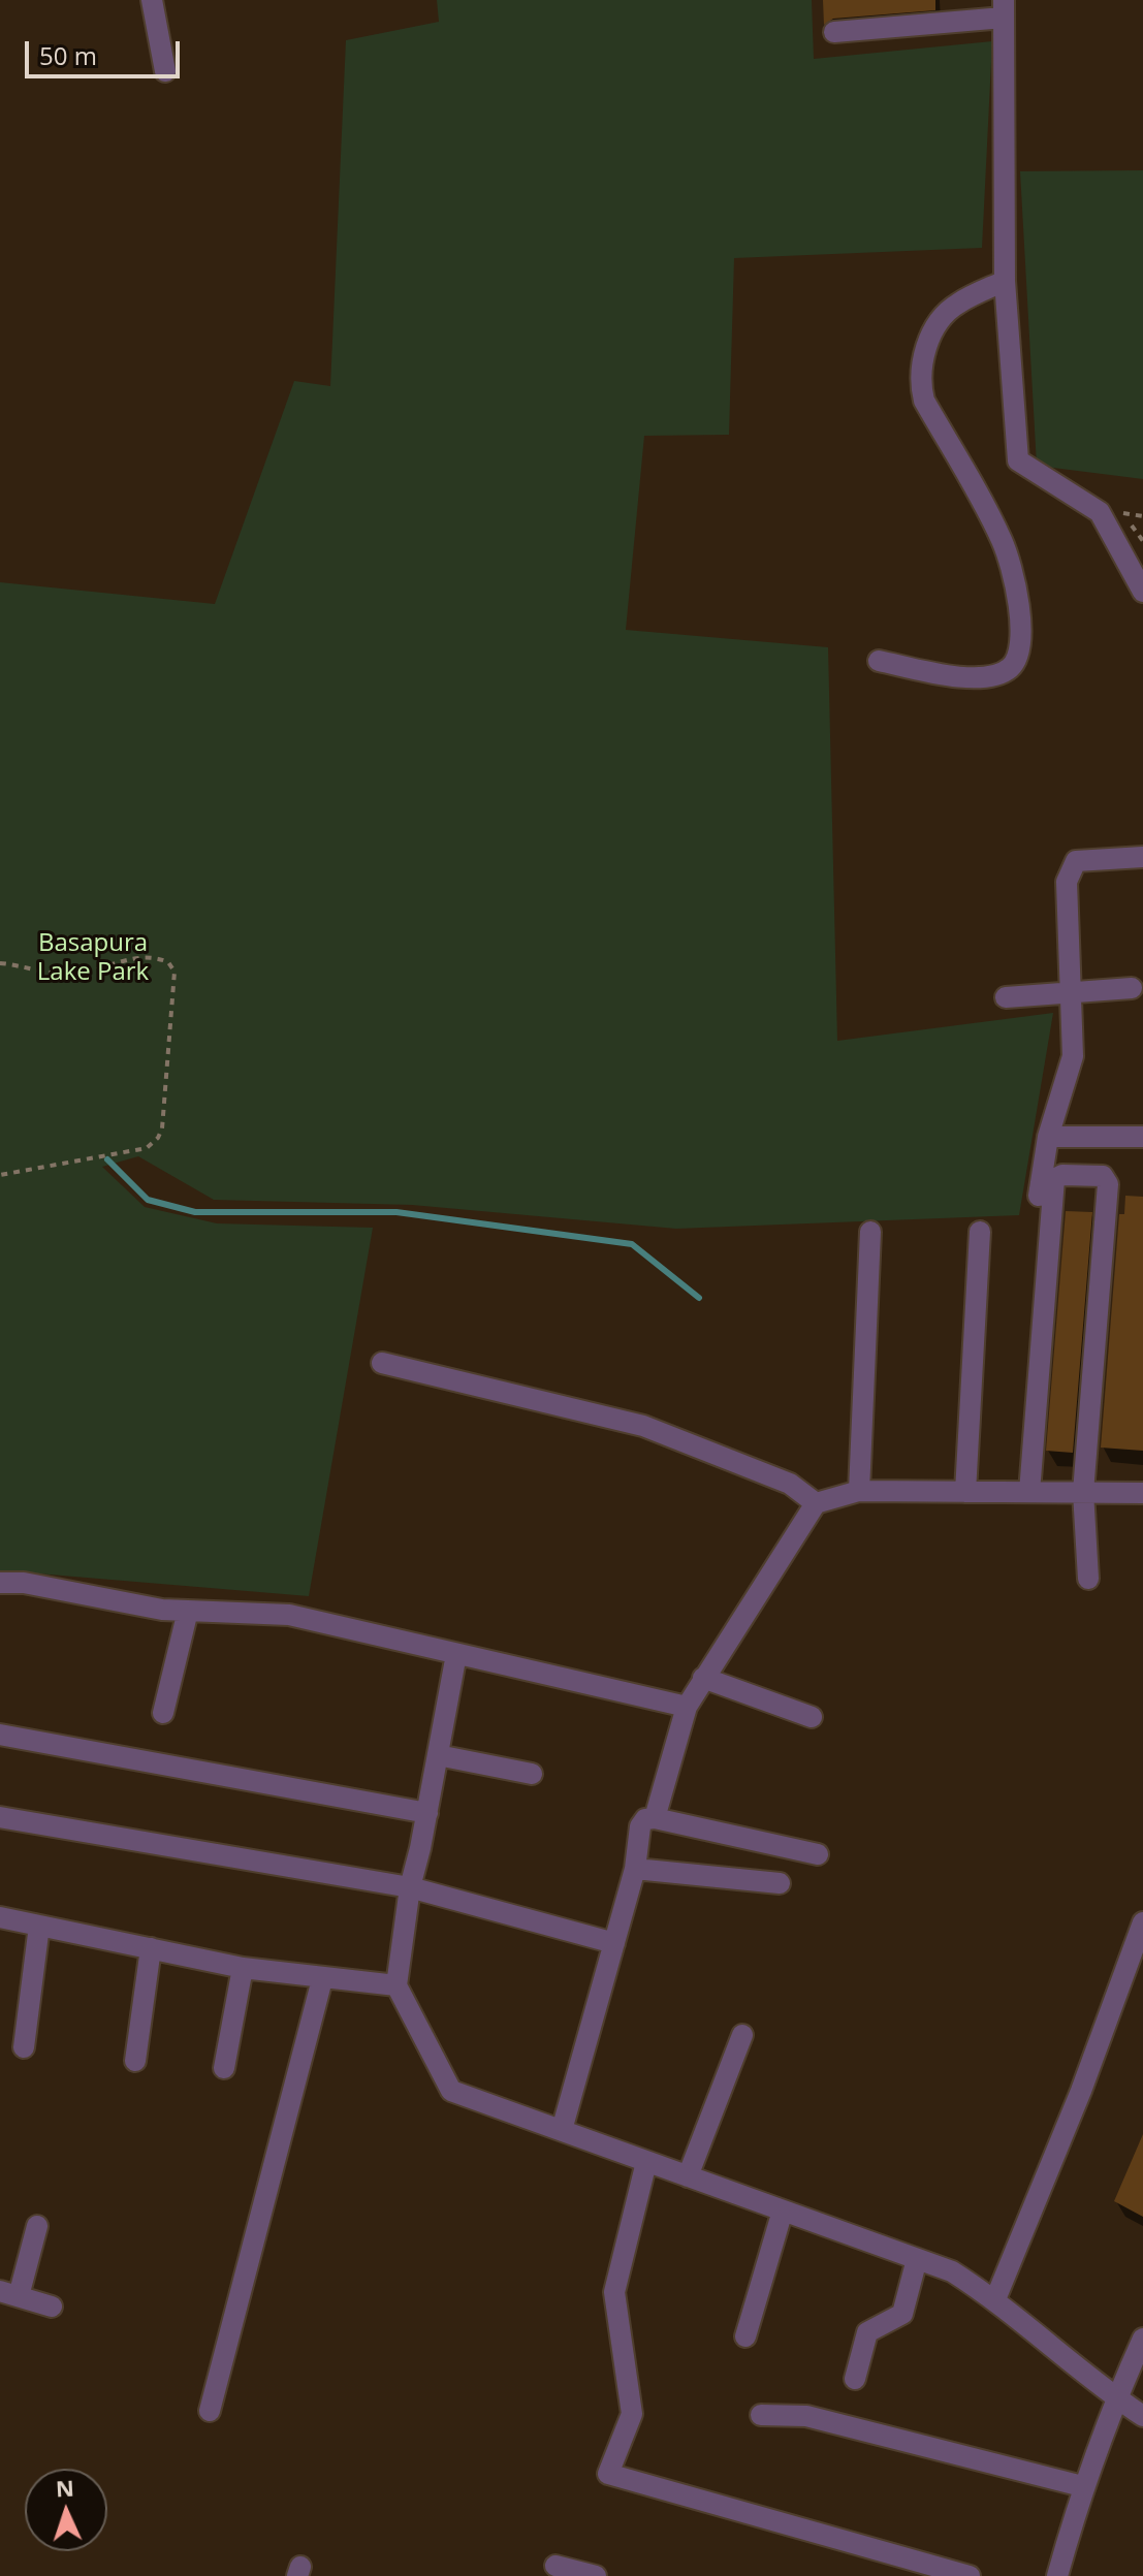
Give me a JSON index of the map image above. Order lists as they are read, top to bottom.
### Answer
{
  "parks": ["Basapura Lake Park"],
  "scale_bar": "50 m",
  "north": "top"
}
